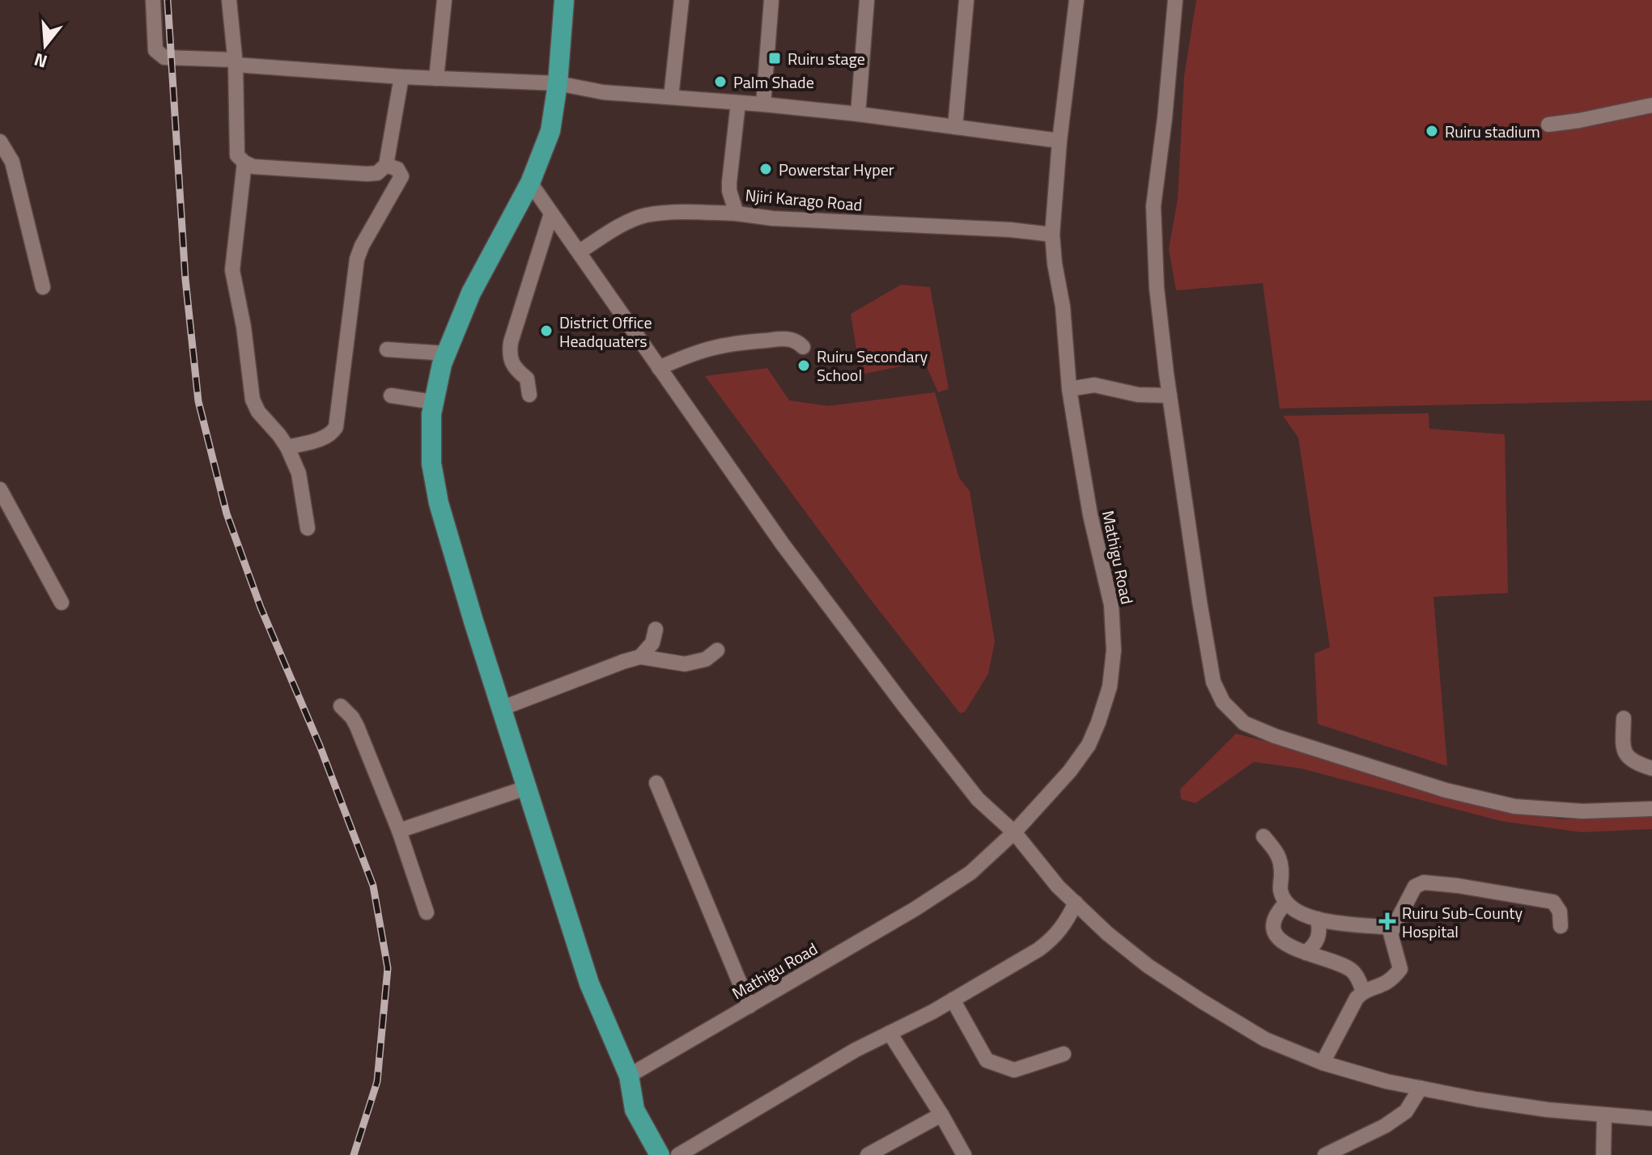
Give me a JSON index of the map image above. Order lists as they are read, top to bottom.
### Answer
{
  "streets": {
    "street": ["Njiri Karago Road", "Mathigu Road"]
  },
  "crossings": [
    ["Njiri Karago Road", "Mathigu Road"]
  ],
  "places": {
    "transit": ["Ruiru stage"],
    "other": [
      "Palm Shade",
      "Ruiru stadium",
      "Powerstar Hyper",
      "District Office Headquaters",
      "Ruiru Secondary School"
    ],
    "health": ["Ruiru Sub-County Hospital"]
  },
  "north": "bottom"
}
